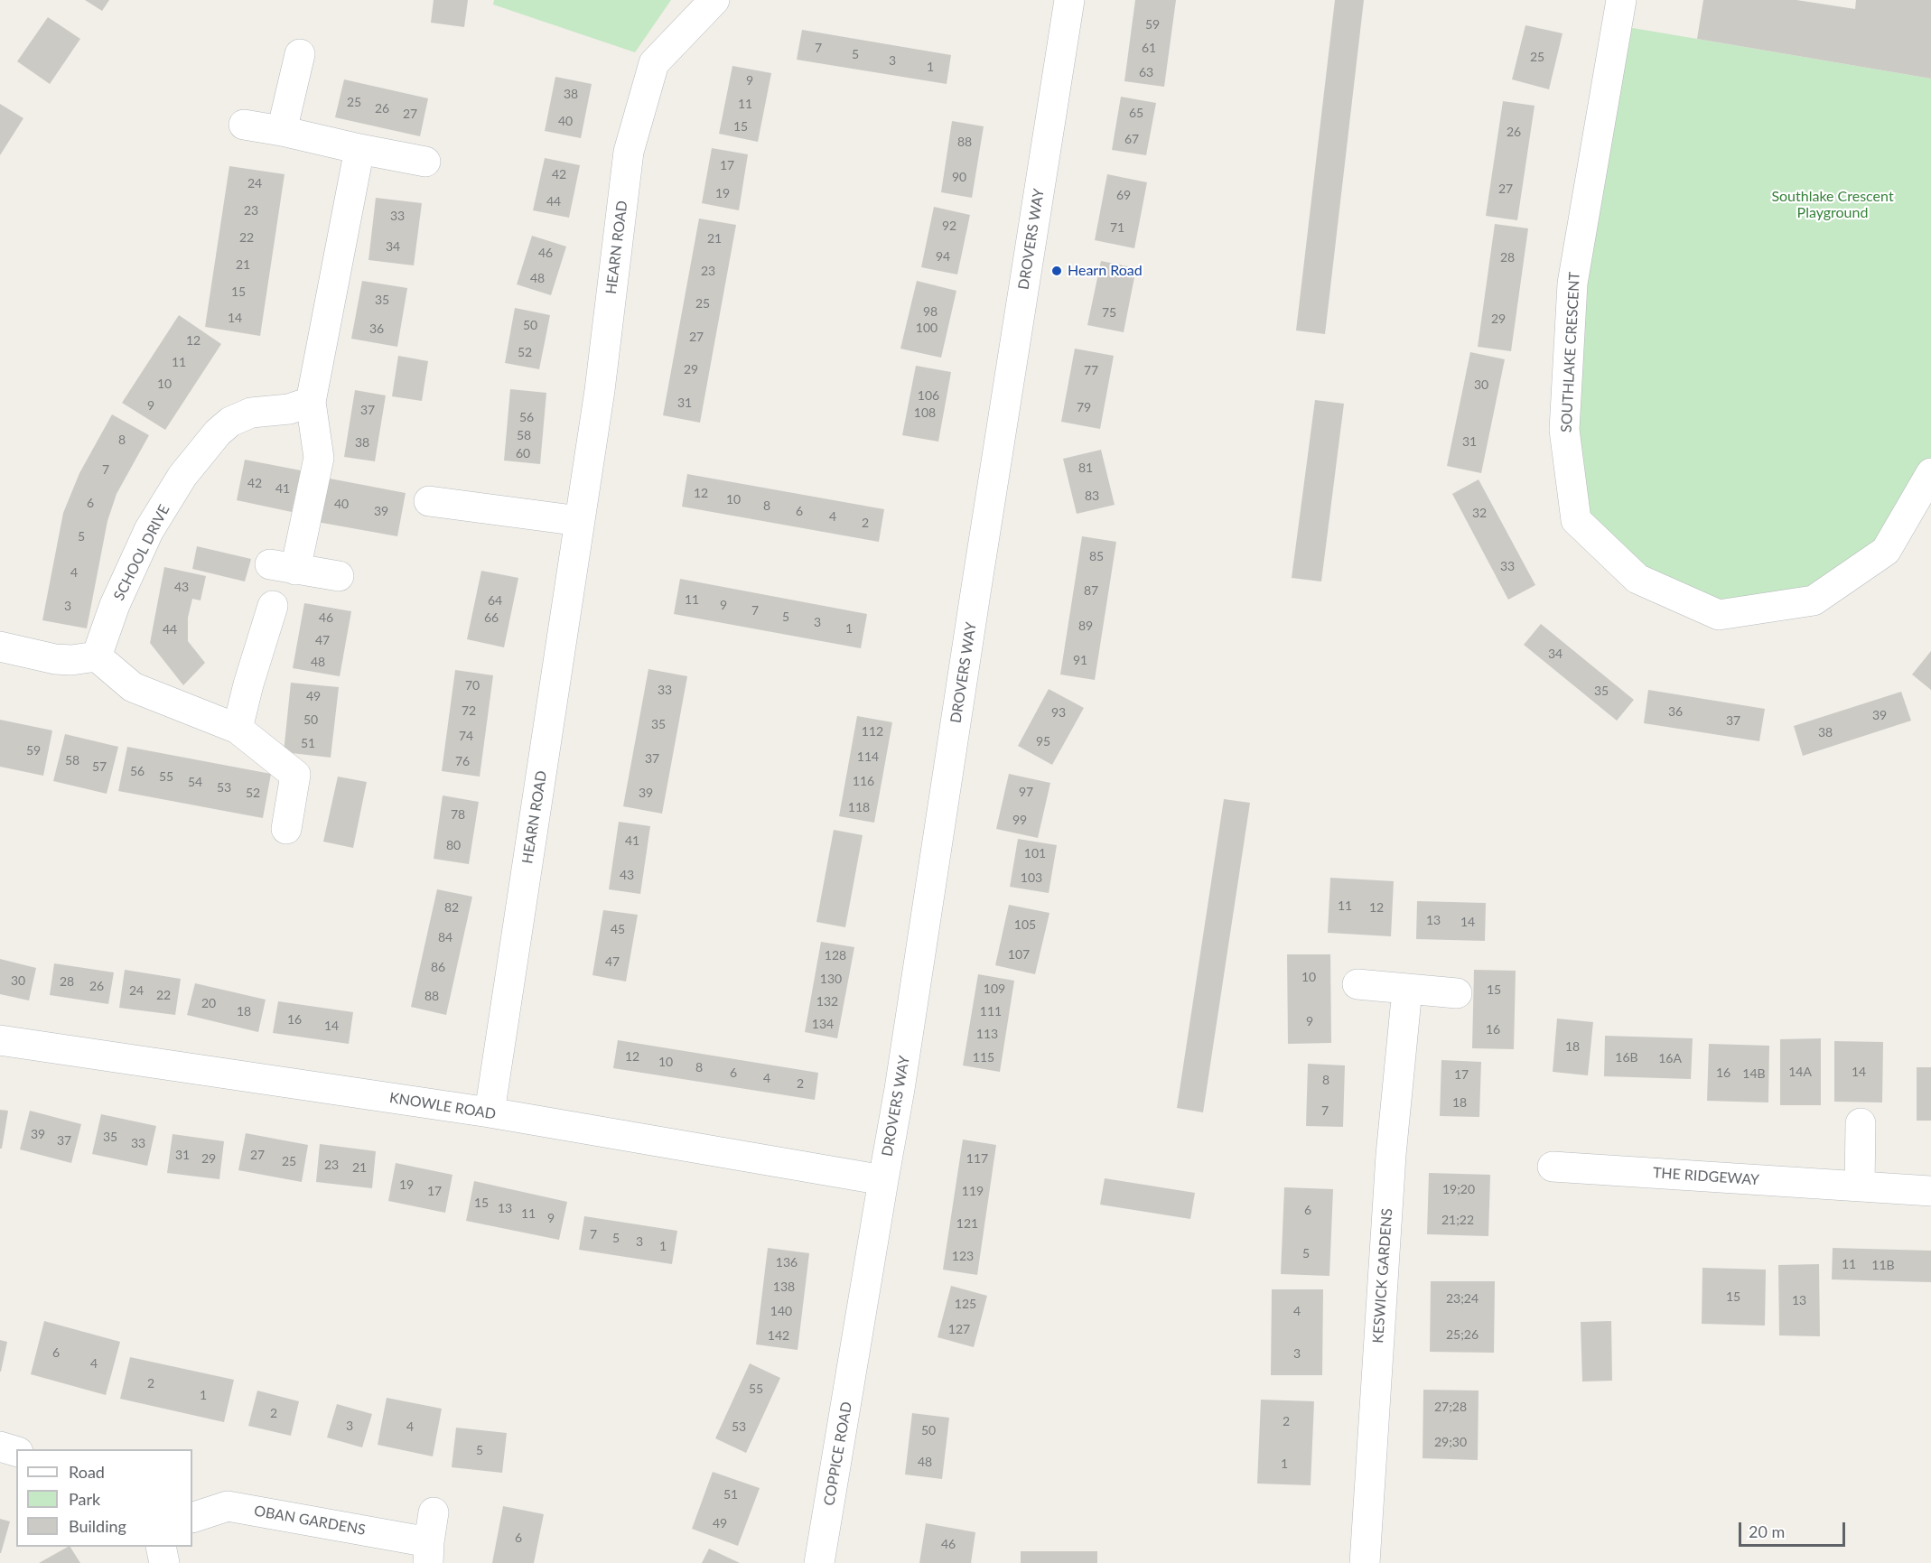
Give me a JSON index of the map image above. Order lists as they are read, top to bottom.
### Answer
{
  "streets": {
    "street": [
      "DROVERS WAY",
      "HEARN ROAD",
      "SOUTHLAKE CRESCENT",
      "SCHOOL DRIVE",
      "KNOWLE ROAD",
      "THE RIDGEWAY",
      "KESWICK GARDENS",
      "COPPICE ROAD",
      "OBAN GARDENS"
    ]
  },
  "crossings": [
    ["DROVERS WAY", "KNOWLE ROAD"],
    ["DROVERS WAY", "COPPICE ROAD"],
    ["HEARN ROAD", "KNOWLE ROAD"]
  ],
  "parks": ["Southlake Crescent Playground"],
  "places": ["Hearn Road"],
  "house_numbers": [
    "59",
    "7",
    "61",
    "5",
    "25",
    "3",
    "1",
    "63",
    "9",
    "38",
    "25",
    "11",
    "26",
    "65",
    "27",
    "40",
    "15",
    "26",
    "67",
    "88",
    "17",
    "42",
    "90",
    "24",
    "27",
    "19",
    "69",
    "44",
    "23",
    "33",
    "92",
    "71",
    "22",
    "21",
    "34",
    "46",
    "94",
    "28",
    "21",
    "23",
    "48",
    "15",
    "35",
    "25",
    "98",
    "75",
    "14",
    "29",
    "50",
    "100",
    "36",
    "27",
    "12",
    "52",
    "11",
    "29",
    "77",
    "10",
    "30",
    "106",
    "31",
    "9",
    "79",
    "37",
    "108",
    "56",
    "58",
    "8",
    "31",
    "38",
    "60",
    "81",
    "7",
    "42",
    "41",
    "12",
    "83",
    "10",
    "6",
    "40",
    "8",
    "39",
    "6",
    "32",
    "4",
    "2",
    "5",
    "85",
    "33",
    "4",
    "43",
    "87",
    "11",
    "64",
    "9",
    "3",
    "7",
    "5",
    "46",
    "66",
    "3",
    "89",
    "1",
    "44",
    "47",
    "34",
    "91",
    "48",
    "70",
    "33",
    "35",
    "49",
    "72",
    "36",
    "93",
    "39",
    "50",
    "37",
    "35",
    "112",
    "38",
    "74",
    "95",
    "51",
    "59",
    "114",
    "37",
    "58",
    "76",
    "57",
    "56",
    "55",
    "116",
    "54",
    "53",
    "97",
    "52",
    "39",
    "118",
    "78",
    "99",
    "41",
    "80",
    "101",
    "43",
    "103",
    "11",
    "82",
    "12",
    "13",
    "14",
    "105",
    "45",
    "84",
    "107",
    "128",
    "47",
    "86",
    "10",
    "130",
    "30",
    "28",
    "26",
    "109",
    "15",
    "24",
    "22",
    "88",
    "132",
    "20",
    "18",
    "111",
    "16",
    "9",
    "134",
    "14",
    "16",
    "113",
    "18",
    "12",
    "115",
    "16B",
    "16A",
    "10",
    "8",
    "14A",
    "14",
    "6",
    "16",
    "14B",
    "17",
    "4",
    "8",
    "2",
    "18",
    "7",
    "39",
    "35",
    "37",
    "33",
    "31",
    "27",
    "29",
    "117",
    "25",
    "23",
    "21",
    "19",
    "19;20",
    "17",
    "119",
    "15",
    "13",
    "6",
    "11",
    "9",
    "21;22",
    "121",
    "7",
    "5",
    "3",
    "1",
    "5",
    "123",
    "136",
    "11",
    "11B",
    "138",
    "15",
    "23;24",
    "13",
    "125",
    "140",
    "4",
    "127",
    "25;26",
    "142",
    "6",
    "3",
    "4",
    "2",
    "55",
    "1",
    "27;28",
    "2",
    "2",
    "3",
    "4",
    "53",
    "50",
    "29;30",
    "5",
    "48",
    "1",
    "51",
    "49",
    "6",
    "46"
  ],
  "legend": ["Road", "Park", "Building"],
  "scale_bar": "20 m"
}
